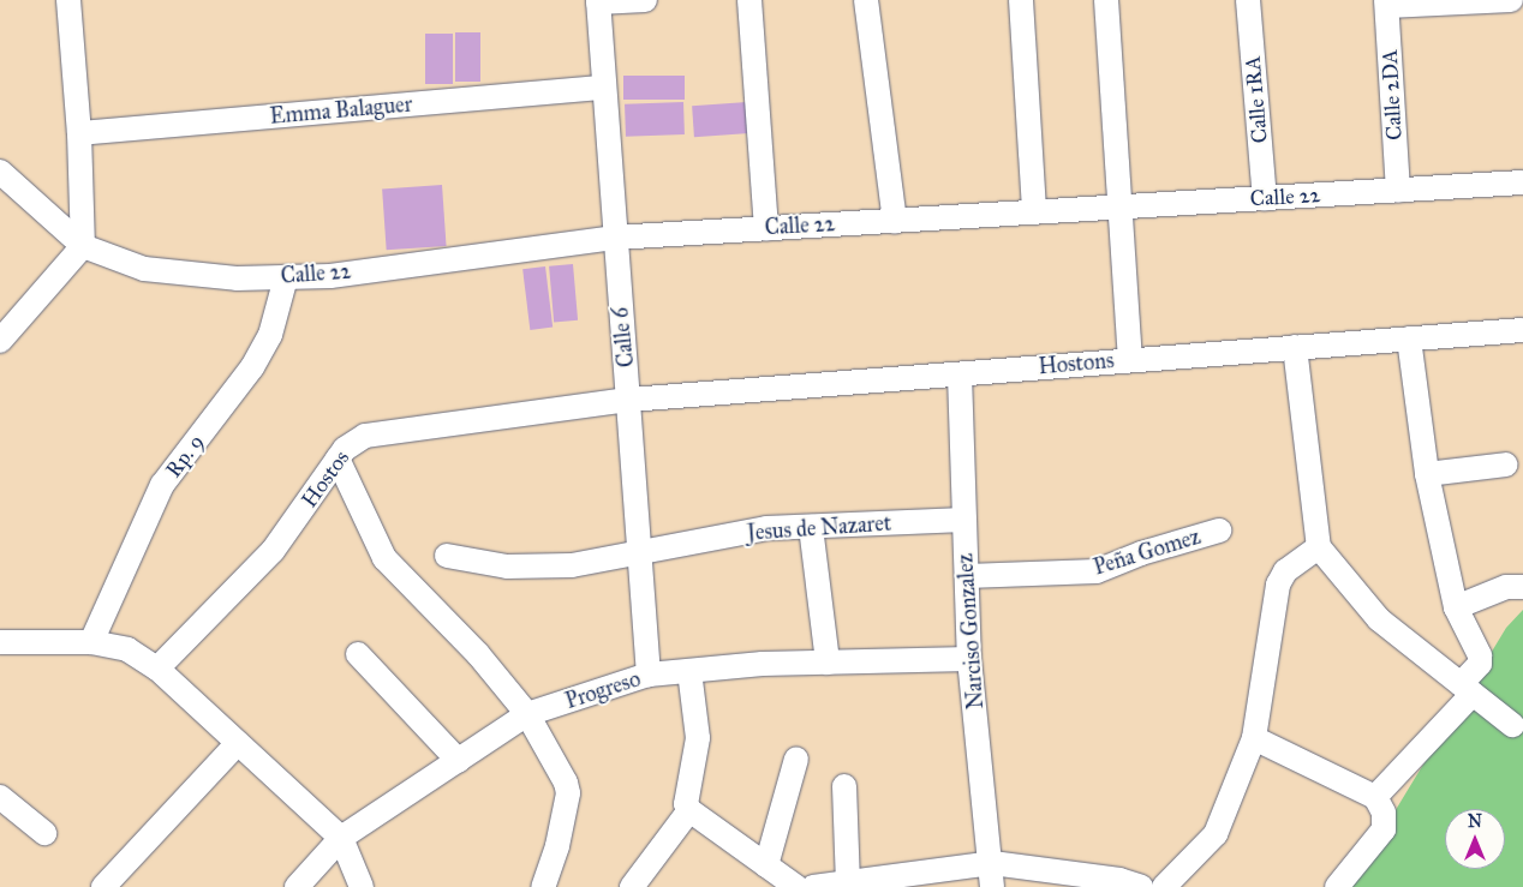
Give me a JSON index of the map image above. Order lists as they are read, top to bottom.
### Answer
{
  "streets": {
    "street": [
      "Calle 2DA",
      "Calle 1RA",
      "Emma Balaguer",
      "Calle 22",
      "Calle 6",
      "Hostons",
      "Rp. 9",
      "Hostos",
      "Jesus de Nazaret",
      "Peña Gomez",
      "Narciso Gonzalez",
      "Progreso"
    ]
  },
  "crossings": [
    ["Calle 2DA", "Calle 22"],
    ["Calle 1RA", "Calle 22"],
    ["Emma Balaguer", "Calle 6"],
    ["Calle 22", "Calle 6"],
    ["Calle 22", "Rp. 9"],
    ["Calle 6", "Hostons"],
    ["Calle 6", "Hostos"],
    ["Calle 6", "Jesus de Nazaret"],
    ["Calle 6", "Progreso"],
    ["Hostons", "Hostos"],
    ["Hostons", "Narciso Gonzalez"],
    ["Jesus de Nazaret", "Narciso Gonzalez"],
    ["Peña Gomez", "Narciso Gonzalez"],
    ["Narciso Gonzalez", "Progreso"]
  ],
  "north": "top"
}
